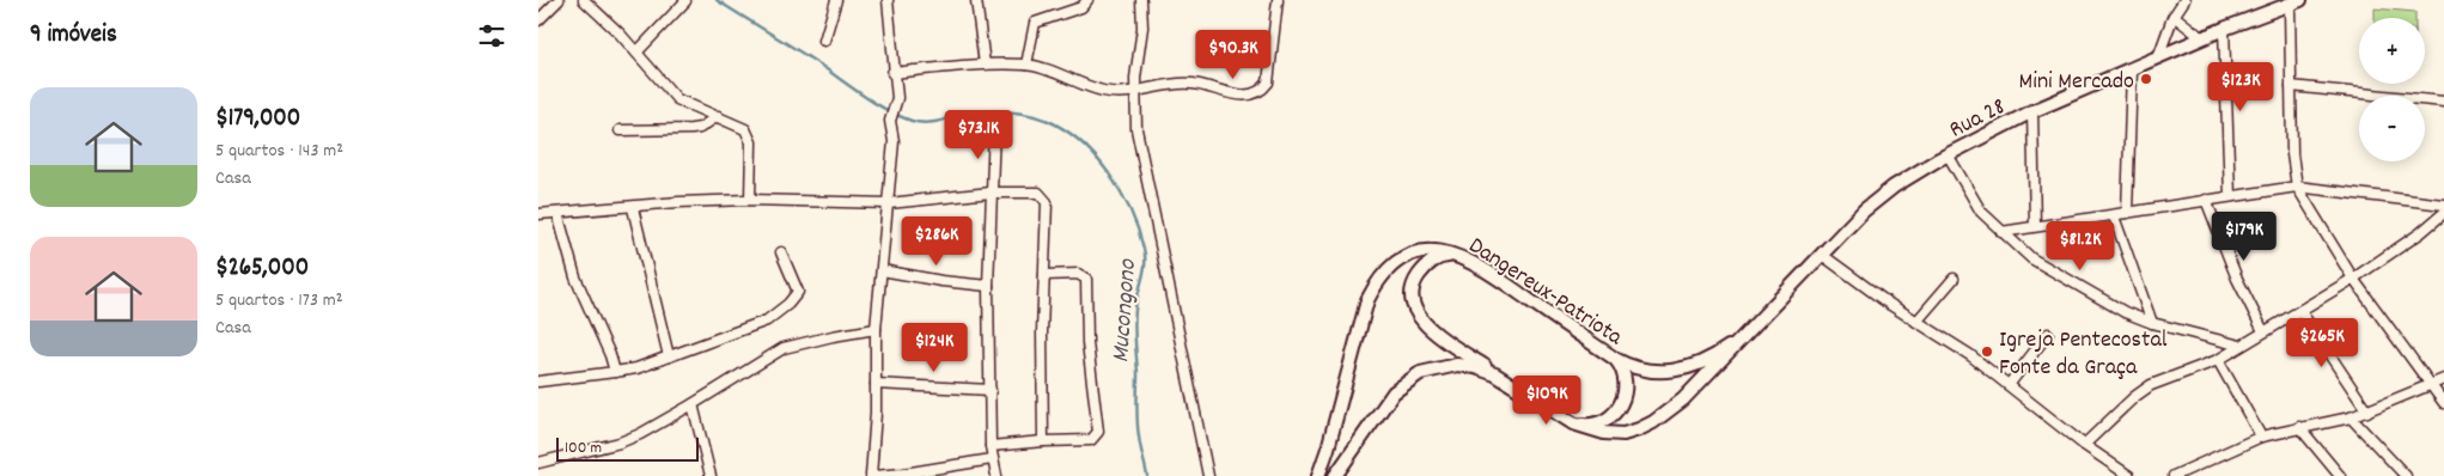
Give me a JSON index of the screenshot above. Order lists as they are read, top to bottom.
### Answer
{
  "streets": {
    "street": ["Rua 28", "Dangereux-Patriota"]
  },
  "crossings": [
    ["Rua 28", "Dangereux-Patriota"]
  ],
  "water": ["Mucongono"],
  "places": ["Mini Mercado", "Igreja Pentecostal Fonte da Graça"],
  "scale_bar": "100 m",
  "page": {
    "heading": "9 imóveis",
    "map_buttons": ["+", "−"],
    "price": [
      "$90.3K",
      "$123K",
      "$73.1K",
      "$179K",
      "$286K",
      "$81.2K",
      "$265K",
      "$124K",
      "$109K"
    ],
    "list": [
      {
        "name": "$179,000",
        "note": "5 quartos · 143 m² · Casa"
      },
      {
        "name": "$265,000",
        "note": "5 quartos · 173 m² · Casa"
      }
    ],
    "scale": "100 m"
  }
}
